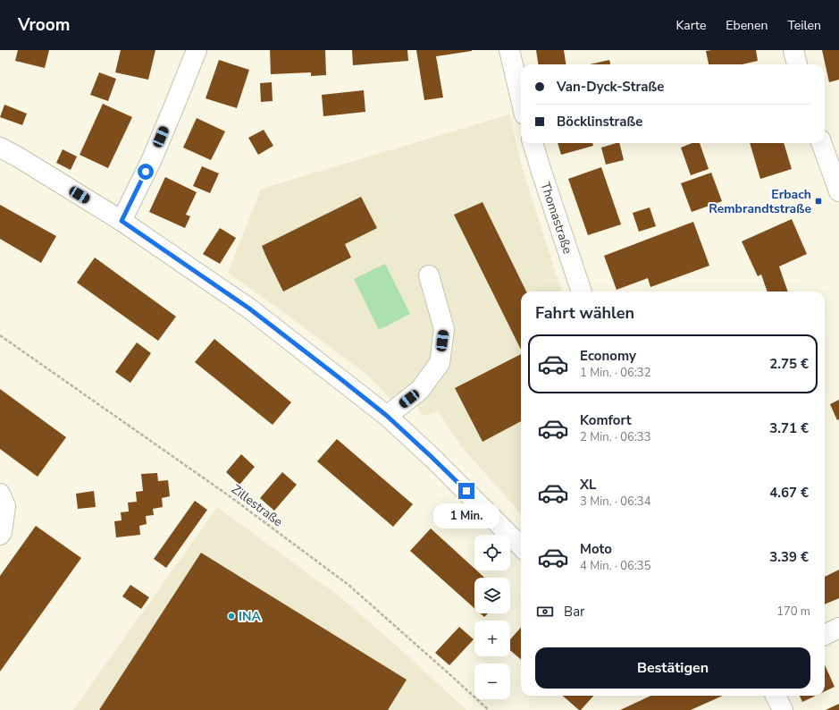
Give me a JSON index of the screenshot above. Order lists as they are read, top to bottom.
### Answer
{
  "streets": {
    "street": ["Thomastraße"],
    "path": ["Zillestraße"]
  },
  "places": {
    "transit": ["Erbach Rembrandtstraße"],
    "other": ["INA"]
  },
  "page": {
    "header": "Vroom",
    "nav": ["Karte", "Ebenen", "Teilen"],
    "banner": ["Van-Dyck-Straße", "Böcklinstraße"],
    "heading": "Fahrt wählen",
    "list": [
      {
        "name": "Economy",
        "note": "1 Min. · 06:32",
        "value": "2.75 €"
      },
      {
        "name": "Komfort",
        "note": "2 Min. · 06:33",
        "value": "3.71 €"
      },
      {
        "name": "XL",
        "note": "3 Min. · 06:34",
        "value": "4.67 €"
      },
      {
        "name": "Moto",
        "note": "4 Min. · 06:35",
        "value": "3.39 €"
      }
    ],
    "bubble": "1 Min.",
    "map_buttons": ["+", "−"],
    "pay": ["Bar", "170 m"],
    "buttons": "Bestätigen"
  }
}
